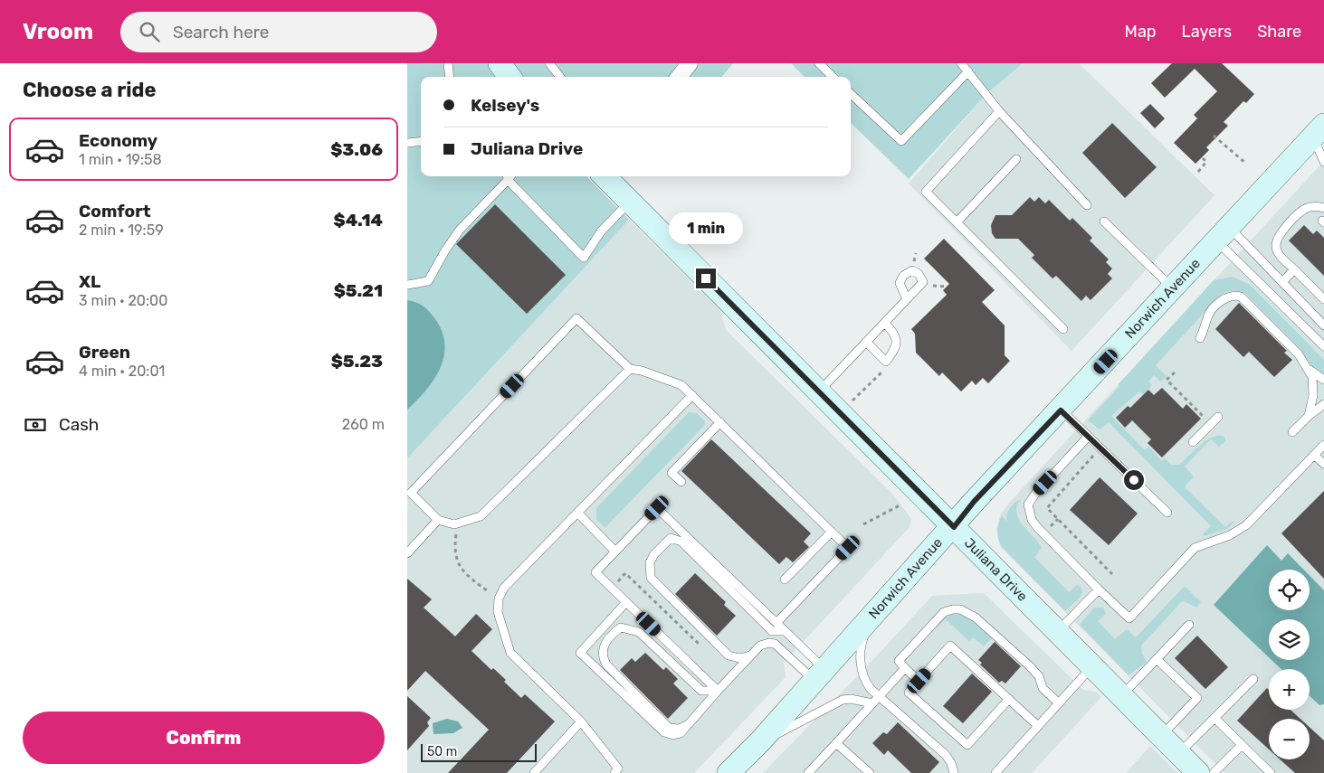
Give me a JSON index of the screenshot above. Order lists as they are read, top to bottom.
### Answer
{
  "streets": {
    "street": ["Norwich Avenue", "Juliana Drive"]
  },
  "crossings": [
    ["Norwich Avenue", "Juliana Drive"]
  ],
  "scale_bar": "50 m",
  "page": {
    "header": "Vroom",
    "search": "Search here",
    "nav": ["Map", "Layers", "Share"],
    "heading": "Choose a ride",
    "banner": ["Kelsey's", "Juliana Drive"],
    "list": [
      {
        "name": "Economy",
        "note": "1 min · 19:58",
        "value": "$3.06"
      },
      {
        "name": "Comfort",
        "note": "2 min · 19:59",
        "value": "$4.14"
      },
      {
        "name": "XL",
        "note": "3 min · 20:00",
        "value": "$5.21"
      },
      {
        "name": "Green",
        "note": "4 min · 20:01",
        "value": "$5.23"
      }
    ],
    "bubble": "1 min",
    "pay": ["Cash", "260 m"],
    "map_buttons": ["+", "−"],
    "buttons": "Confirm",
    "scale": "50 m"
  }
}
